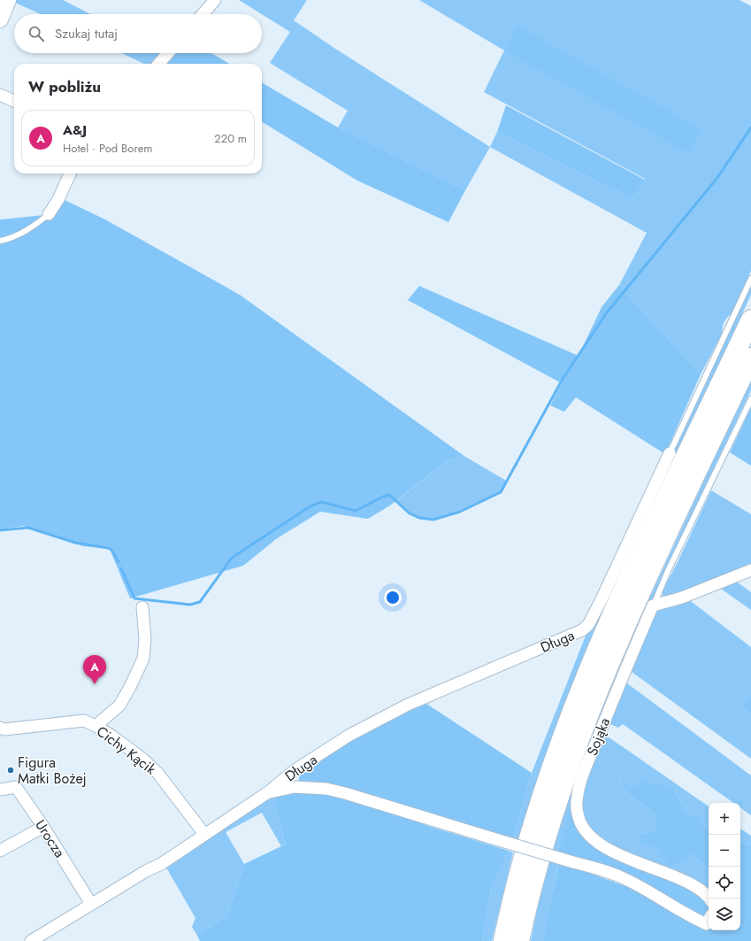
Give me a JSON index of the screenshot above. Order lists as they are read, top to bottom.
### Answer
{
  "streets": {
    "street": [
      "Długa",
      "Sojąka",
      "Cichy Kącik",
      "Urocza"
    ]
  },
  "crossings": [
    ["Długa", "Cichy Kącik"],
    ["Długa", "Urocza"]
  ],
  "places": ["Figura Matki Bożej"],
  "page": {
    "search": "Szukaj tutaj",
    "heading": "W pobliżu",
    "list": [
      {
        "mark": "A",
        "name": "A&J",
        "note": "Hotel · Pod Borem",
        "value": "220 m"
      }
    ],
    "pins": "A",
    "map_buttons": ["+", "−"]
  }
}
